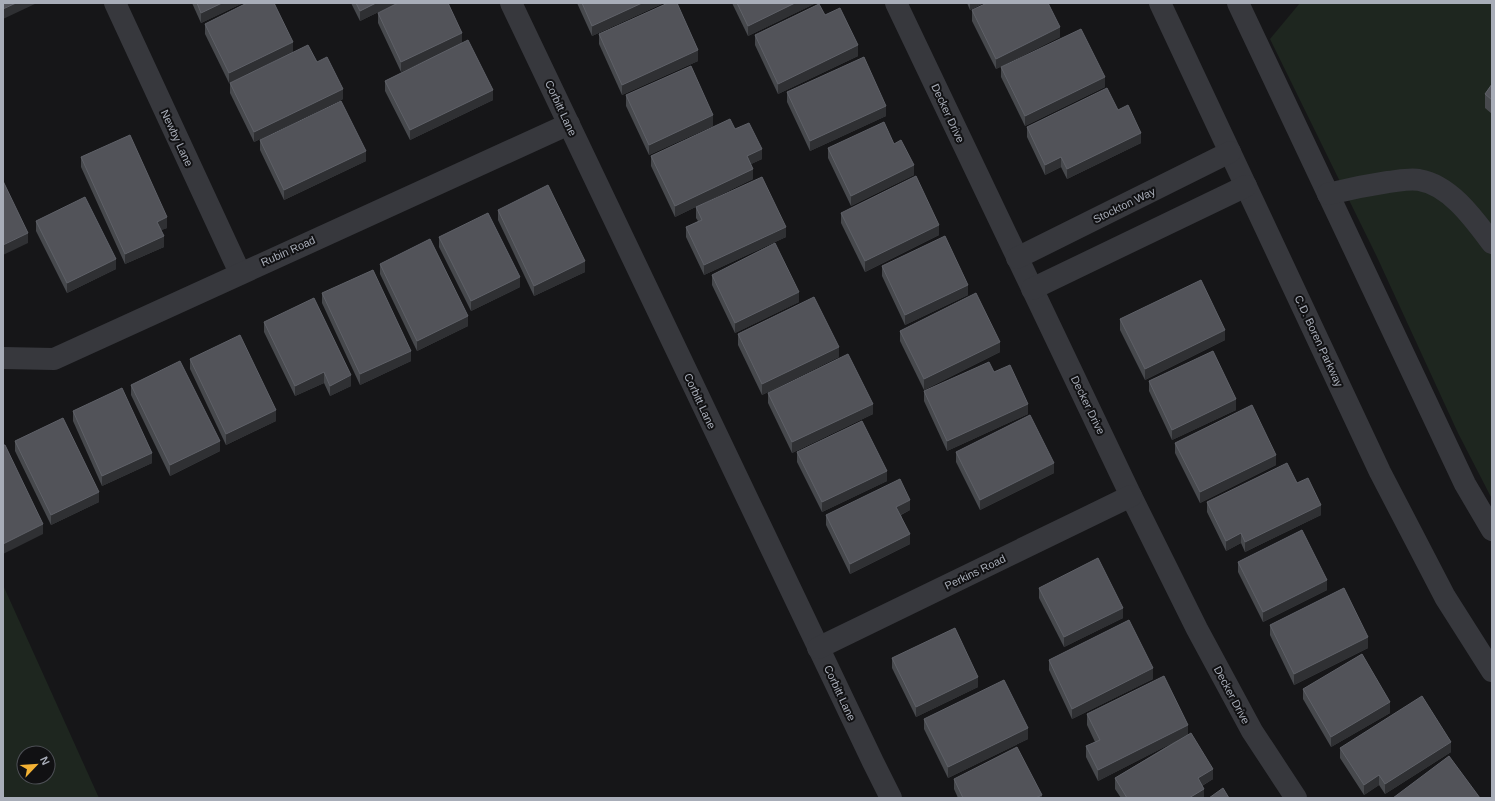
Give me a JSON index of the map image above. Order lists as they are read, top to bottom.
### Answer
{
  "streets": {
    "street": [
      "Corbitt Lane",
      "Decker Drive",
      "Newby Lane",
      "Stockton Way",
      "Rubin Road",
      "C.D. Boren Parkway",
      "Perkins Road"
    ]
  },
  "crossings": [
    ["Corbitt Lane", "Rubin Road"],
    ["Corbitt Lane", "Perkins Road"],
    ["Decker Drive", "Stockton Way"],
    ["Decker Drive", "Perkins Road"],
    ["Newby Lane", "Rubin Road"],
    ["Stockton Way", "C.D. Boren Parkway"]
  ],
  "north": "top right"
}
